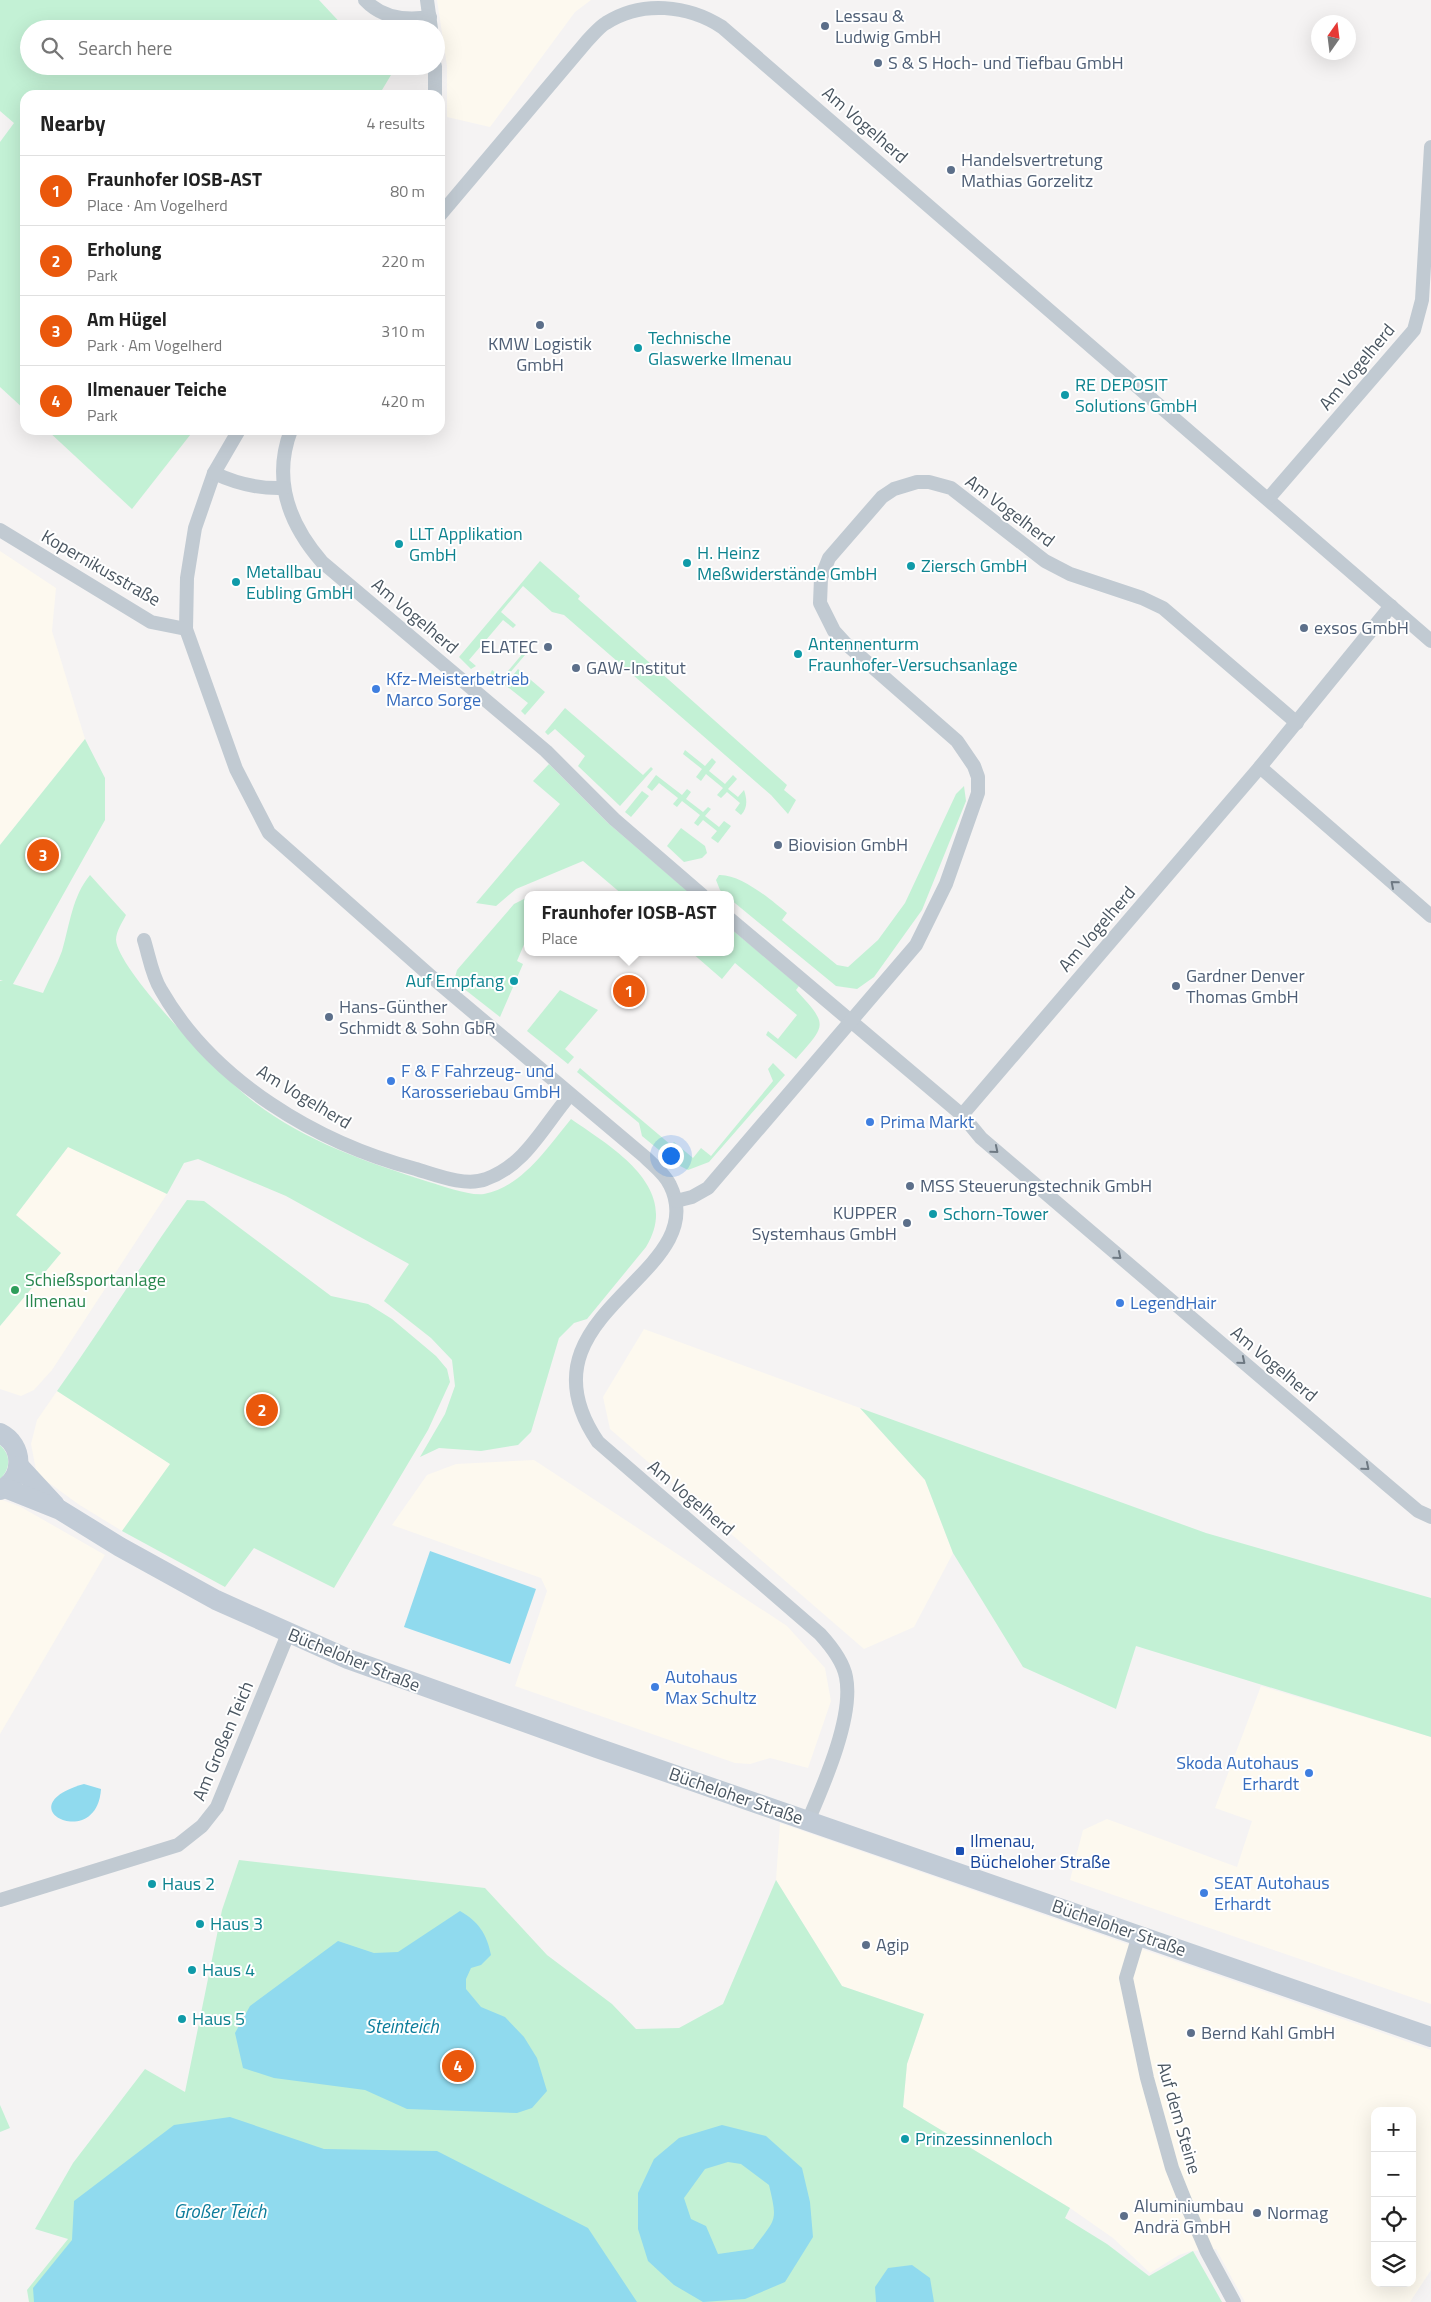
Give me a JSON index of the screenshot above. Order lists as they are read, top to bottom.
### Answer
{
  "streets": {
    "main road": ["Bücheloher Straße"],
    "street": [
      "Am Vogelherd",
      "Kopernikusstraße",
      "Am Großen Teich",
      "Auf dem Steine"
    ]
  },
  "crossings": [
    ["Am Vogelherd", "Kopernikusstraße"],
    ["Am Vogelherd", "Bücheloher Straße"],
    ["Bücheloher Straße", "Am Großen Teich"],
    ["Bücheloher Straße", "Auf dem Steine"]
  ],
  "water": ["Steinteich", "Großer Teich"],
  "places": {
    "other": [
      "Lessau & Ludwig GmbH",
      "S & S Hoch- und Tiefbau GmbH",
      "Handelsvertretung Mathias Gorzelitz",
      "KMW Logistik GmbH",
      "Technische Glaswerke Ilmenau",
      "RE DEPOSIT Solutions GmbH",
      "LLT Applikation GmbH",
      "H. Heinz Meßwiderstände GmbH",
      "Ziersch GmbH",
      "Metallbau Eubling GmbH",
      "exsos GmbH",
      "ELATEC",
      "Antennenturm Fraunhofer-Versuchsanlage",
      "GAW-Institut",
      "Kfz-Meisterbetrieb Marco Sorge",
      "Biovision GmbH",
      "Auf Empfang",
      "Gardner Denver Thomas GmbH",
      "Hans-Günther Schmidt & Sohn GbR",
      "F & F Fahrzeug- und Karosseriebau GmbH",
      "Prima Markt",
      "MSS Steuerungstechnik GmbH",
      "Schorn-Tower",
      "KUPPER Systemhaus GmbH",
      "Schießsportanlage Ilmenau",
      "LegendHair",
      "Autohaus Max Schultz",
      "Skoda Autohaus Erhardt",
      "Haus 2",
      "SEAT Autohaus Erhardt",
      "Haus 3",
      "Agip",
      "Haus 4",
      "Haus 5",
      "Bernd Kahl GmbH",
      "Prinzessinnenloch",
      "Normag",
      "Aluminiumbau Andrä GmbH"
    ],
    "transit": ["Ilmenau, Bücheloher Straße"]
  },
  "north": "top",
  "page": {
    "search": "Search here",
    "heading": ["Nearby", "4 results"],
    "list": [
      {
        "mark": "1",
        "name": "Fraunhofer IOSB-AST",
        "note": "Place · Am Vogelherd",
        "value": "80 m"
      },
      {
        "mark": "2",
        "name": "Erholung",
        "note": "Park",
        "value": "220 m"
      },
      {
        "mark": "3",
        "name": "Am Hügel",
        "note": "Park · Am Vogelherd",
        "value": "310 m"
      },
      {
        "mark": "4",
        "name": "Ilmenauer Teiche",
        "note": "Park",
        "value": "420 m"
      }
    ],
    "pins": [
      "3",
      "1",
      "2",
      "4"
    ],
    "popup": ["Fraunhofer IOSB-AST", "Place"],
    "map_buttons": ["+", "−"]
  }
}
